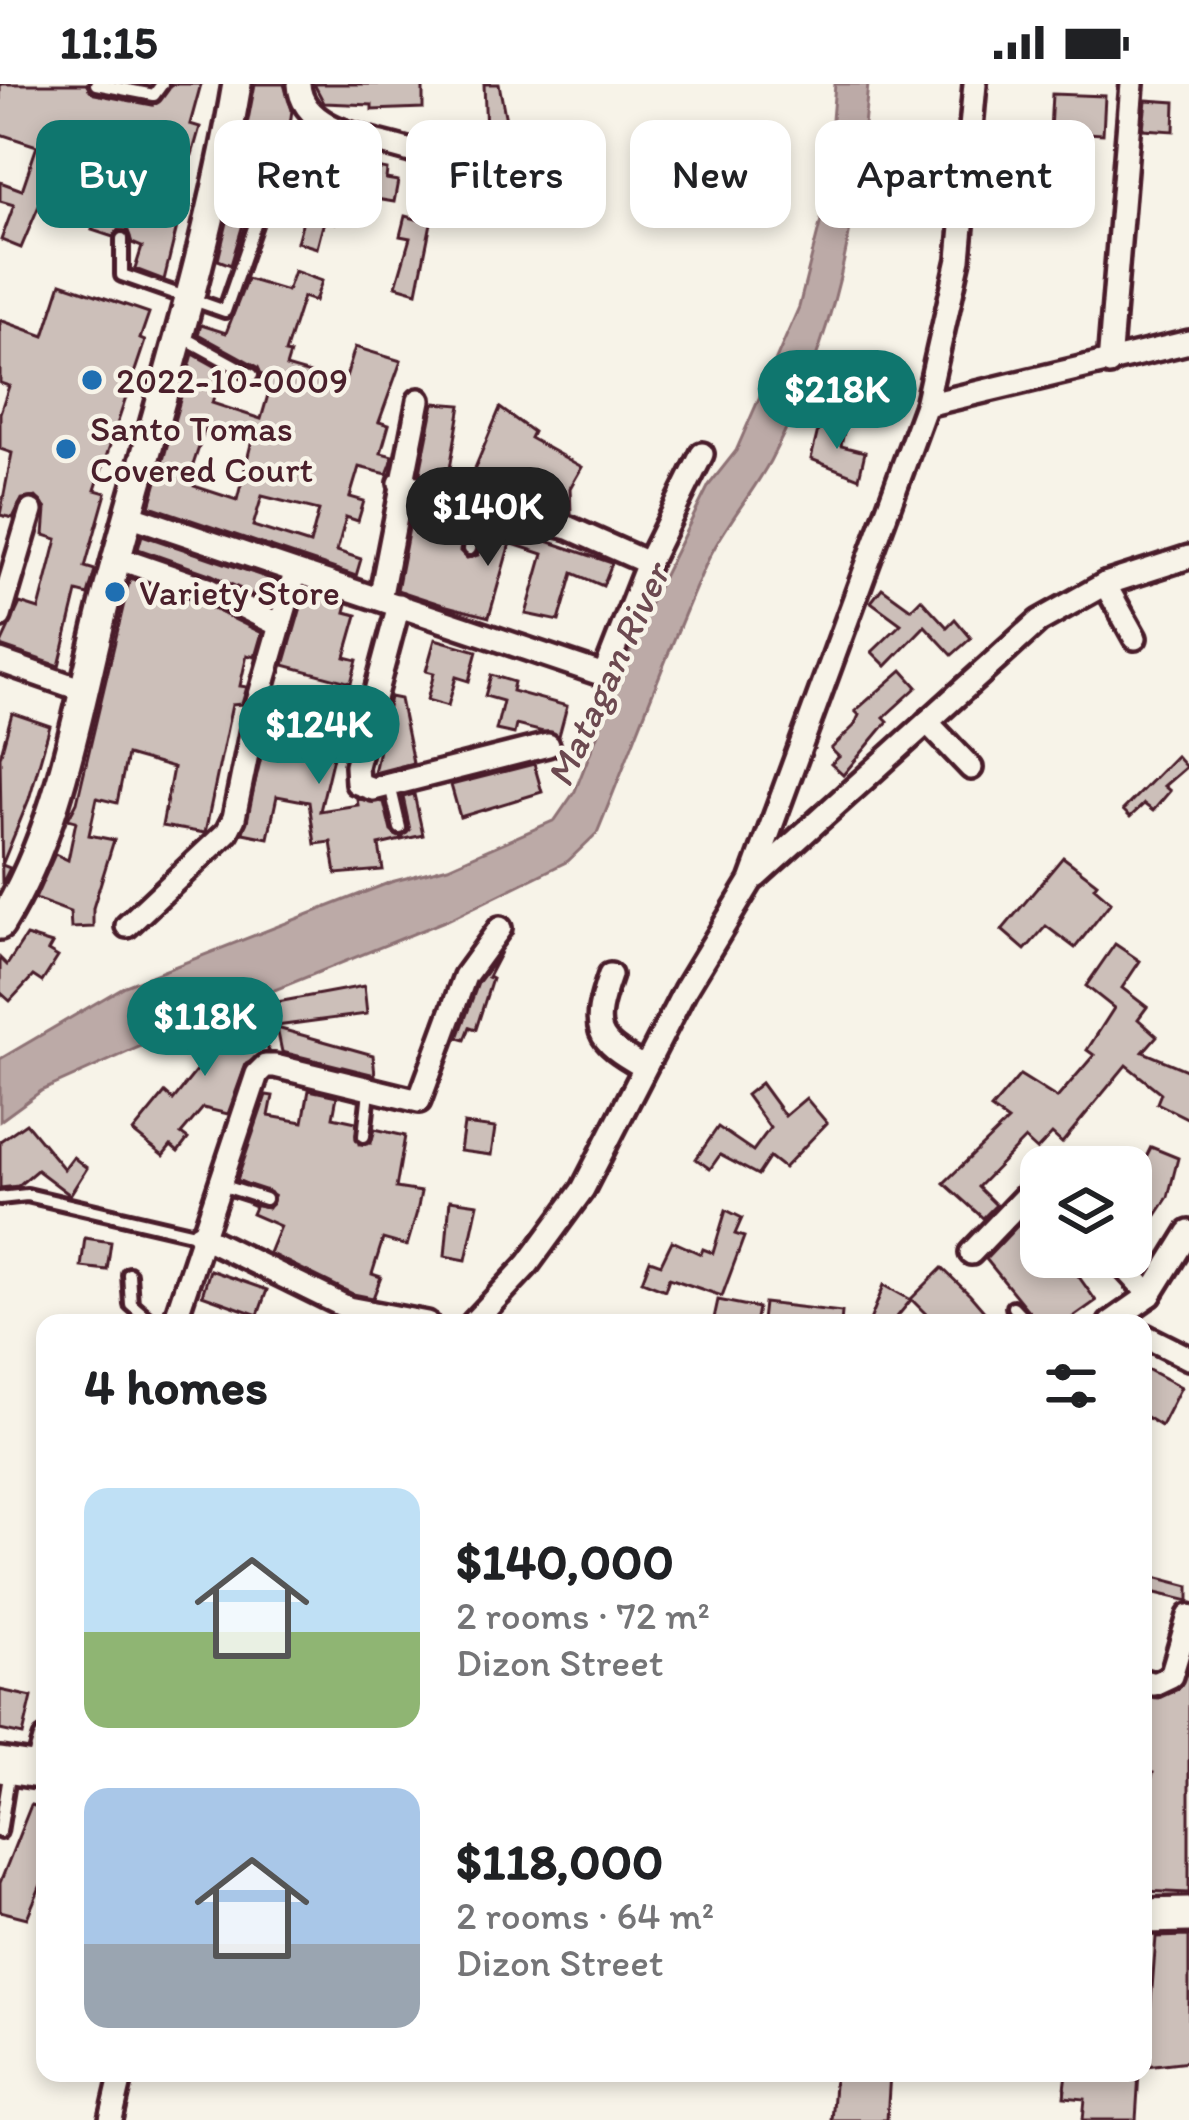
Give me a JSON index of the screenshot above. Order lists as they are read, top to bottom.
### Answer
{
  "water": ["Matagan River"],
  "places": ["2022-10-0009", "Santo Tomas Covered Court", "Variety Store"],
  "page": {
    "status": "11:15",
    "chip": [
      "Buy",
      "Rent",
      "Filters",
      "New",
      "Apartment"
    ],
    "price": [
      "$218K",
      "$140K",
      "$124K",
      "$118K"
    ],
    "heading": "4 homes",
    "list": [
      {
        "name": "$140,000",
        "note": "2 rooms · 72 m² · Dizon Street"
      },
      {
        "name": "$118,000",
        "note": "2 rooms · 64 m² · Dizon Street"
      }
    ]
  }
}
